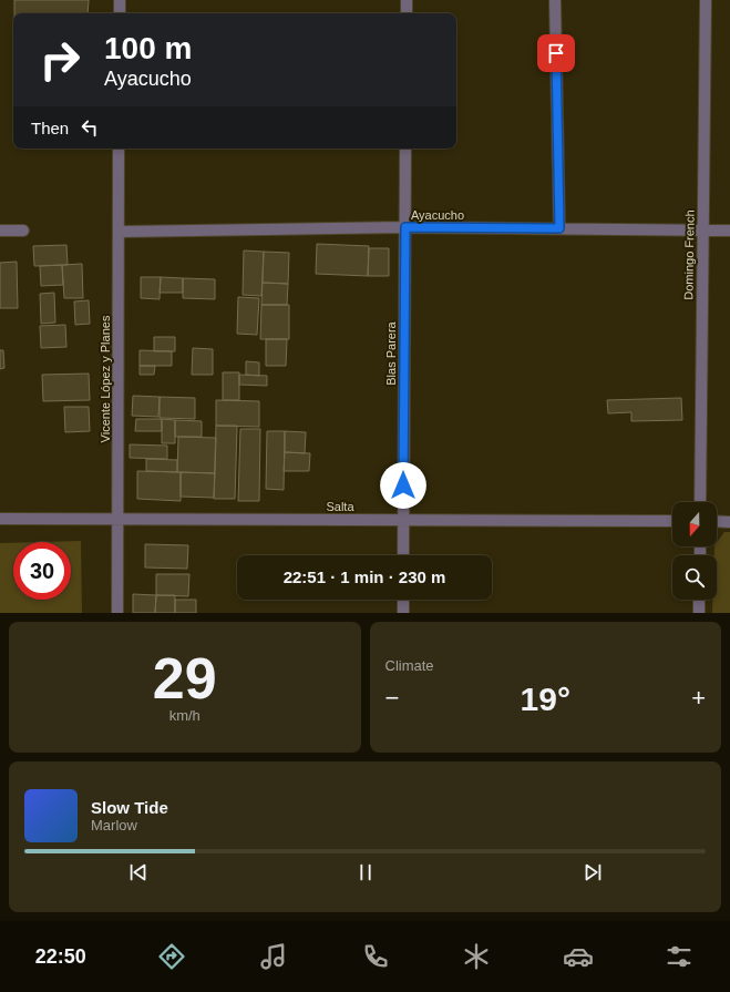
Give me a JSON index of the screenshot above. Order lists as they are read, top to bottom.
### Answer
{
  "streets": {
    "street": [
      "Ayacucho",
      "Domingo French",
      "Blas Parera",
      "Vicente López y Planes",
      "Salta"
    ]
  },
  "crossings": [
    ["Ayacucho", "Domingo French"],
    ["Ayacucho", "Blas Parera"],
    ["Ayacucho", "Vicente López y Planes"],
    ["Blas Parera", "Salta"],
    ["Vicente López y Planes", "Salta"]
  ],
  "north": "bottom",
  "page": {
    "turn": ["100 m", "Ayacucho"],
    "then": "Then",
    "limit": "30",
    "trip": "22:51 · 1 min · 230 m",
    "tile": [
      ["29", "km/h"],
      "Climate"
    ],
    "heat": ["−", "19°", "+"],
    "song": ["Slow Tide", "Marlow"],
    "tabs": "22:50"
  }
}
